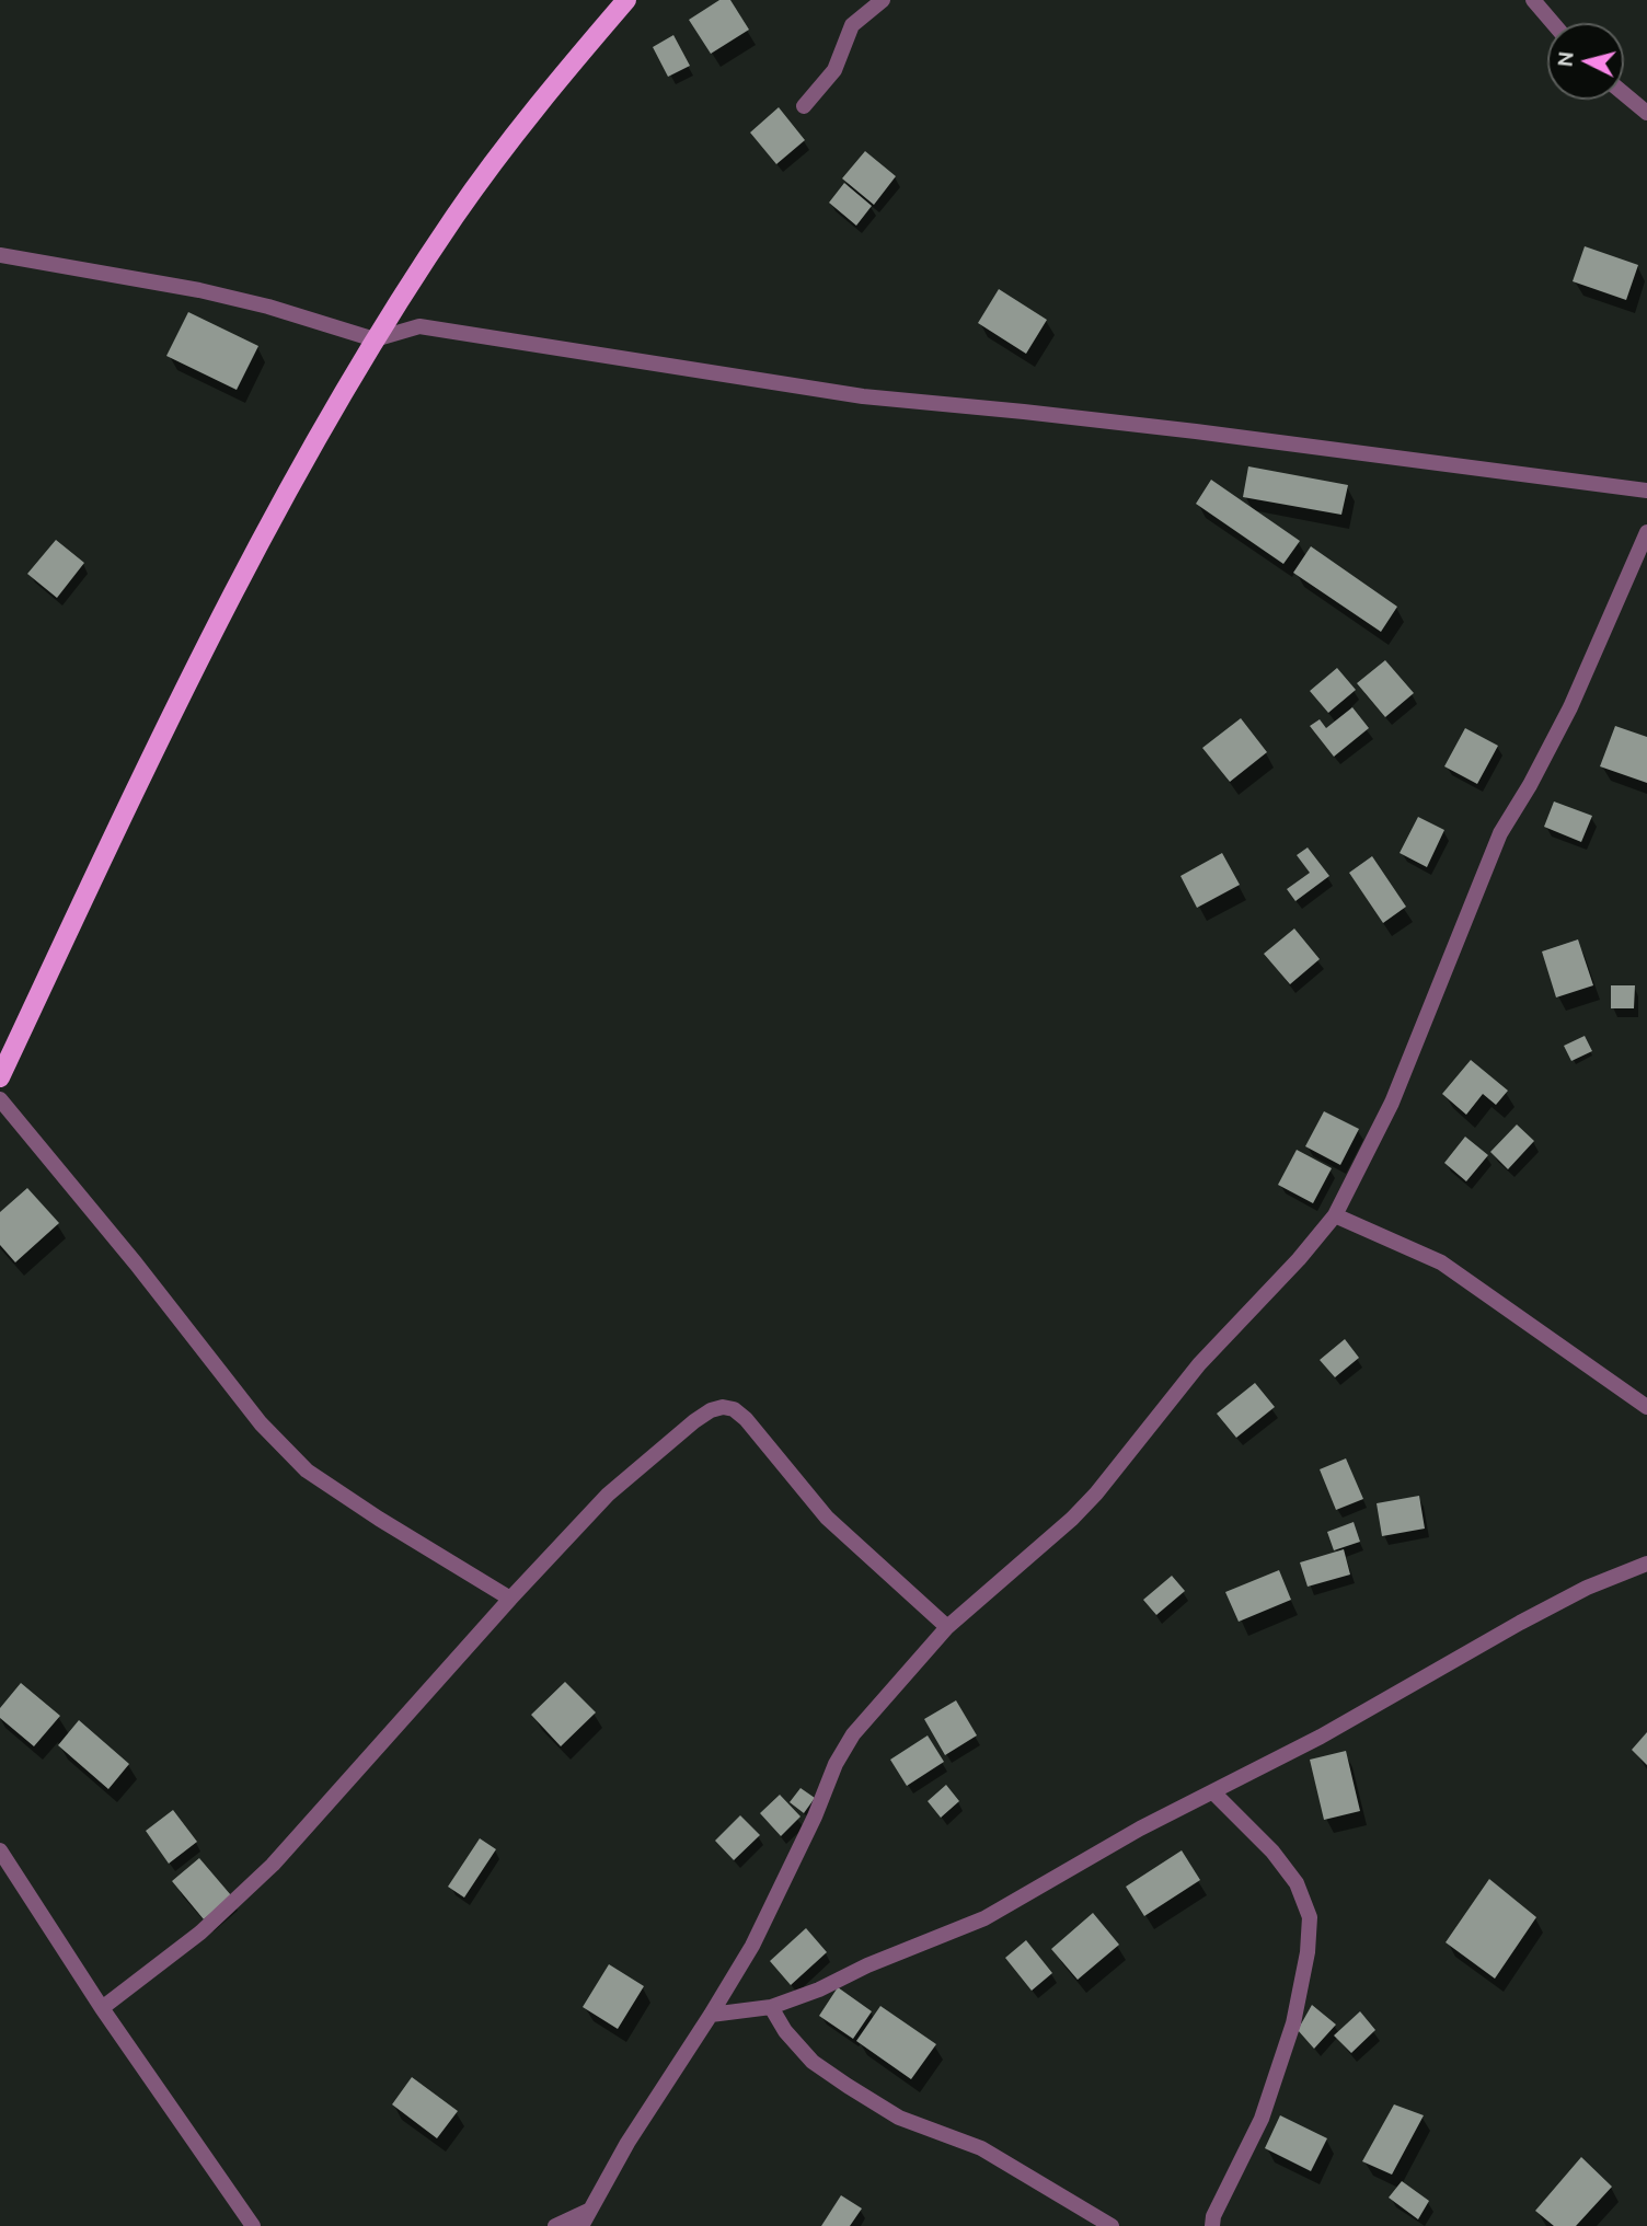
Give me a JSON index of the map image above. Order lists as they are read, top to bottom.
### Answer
{
  "north": "left"
}
